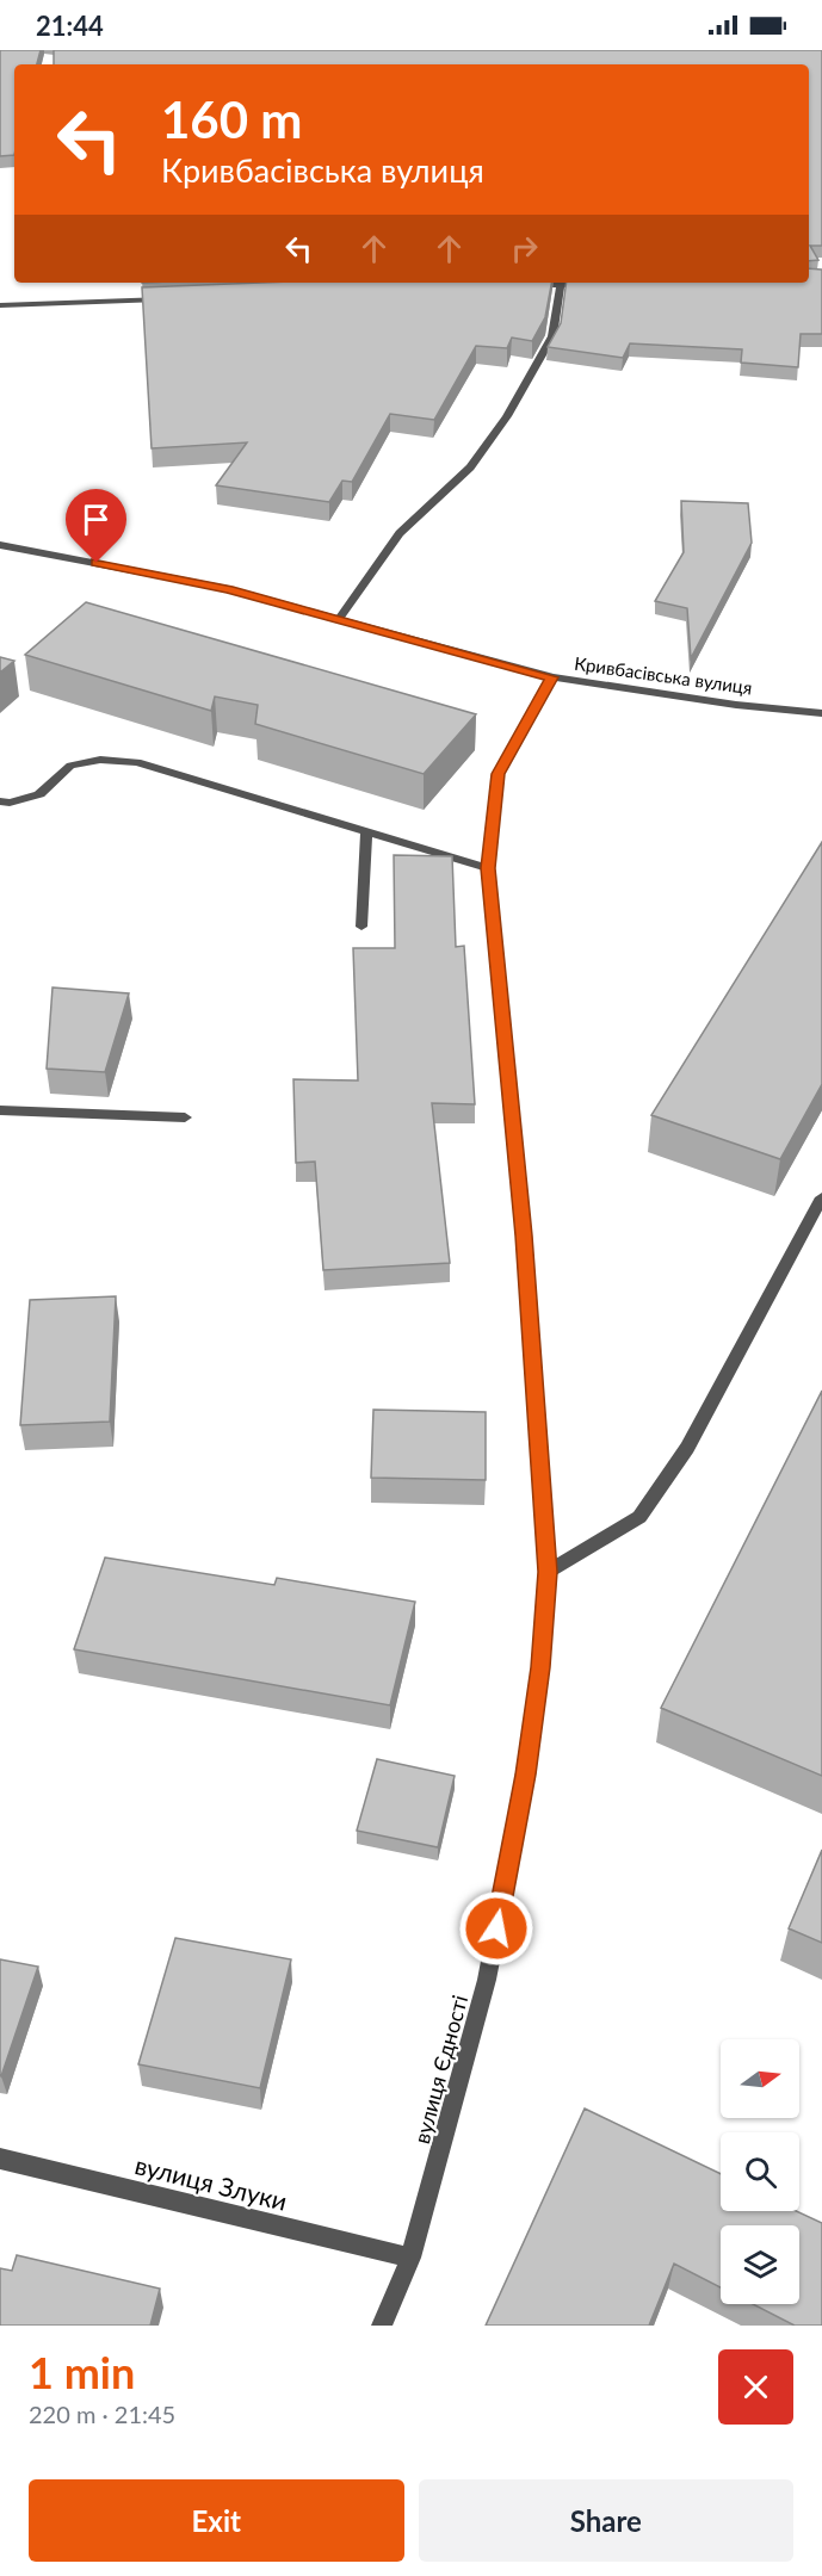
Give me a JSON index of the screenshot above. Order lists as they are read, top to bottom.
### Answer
{
  "streets": {
    "street": ["Кривбасівська вулиця", "вулиця Єдності", "вулиця Злуки"]
  },
  "crossings": [
    ["Кривбасівська вулиця", "вулиця Єдності"],
    ["вулиця Єдності", "вулиця Злуки"]
  ],
  "north": "right",
  "page": {
    "status": "21:44",
    "turn": ["160 m", "Кривбасівська вулиця"],
    "heading": ["1 min", "220 m · 21:45"],
    "buttons": ["Exit", "Share"]
  }
}
